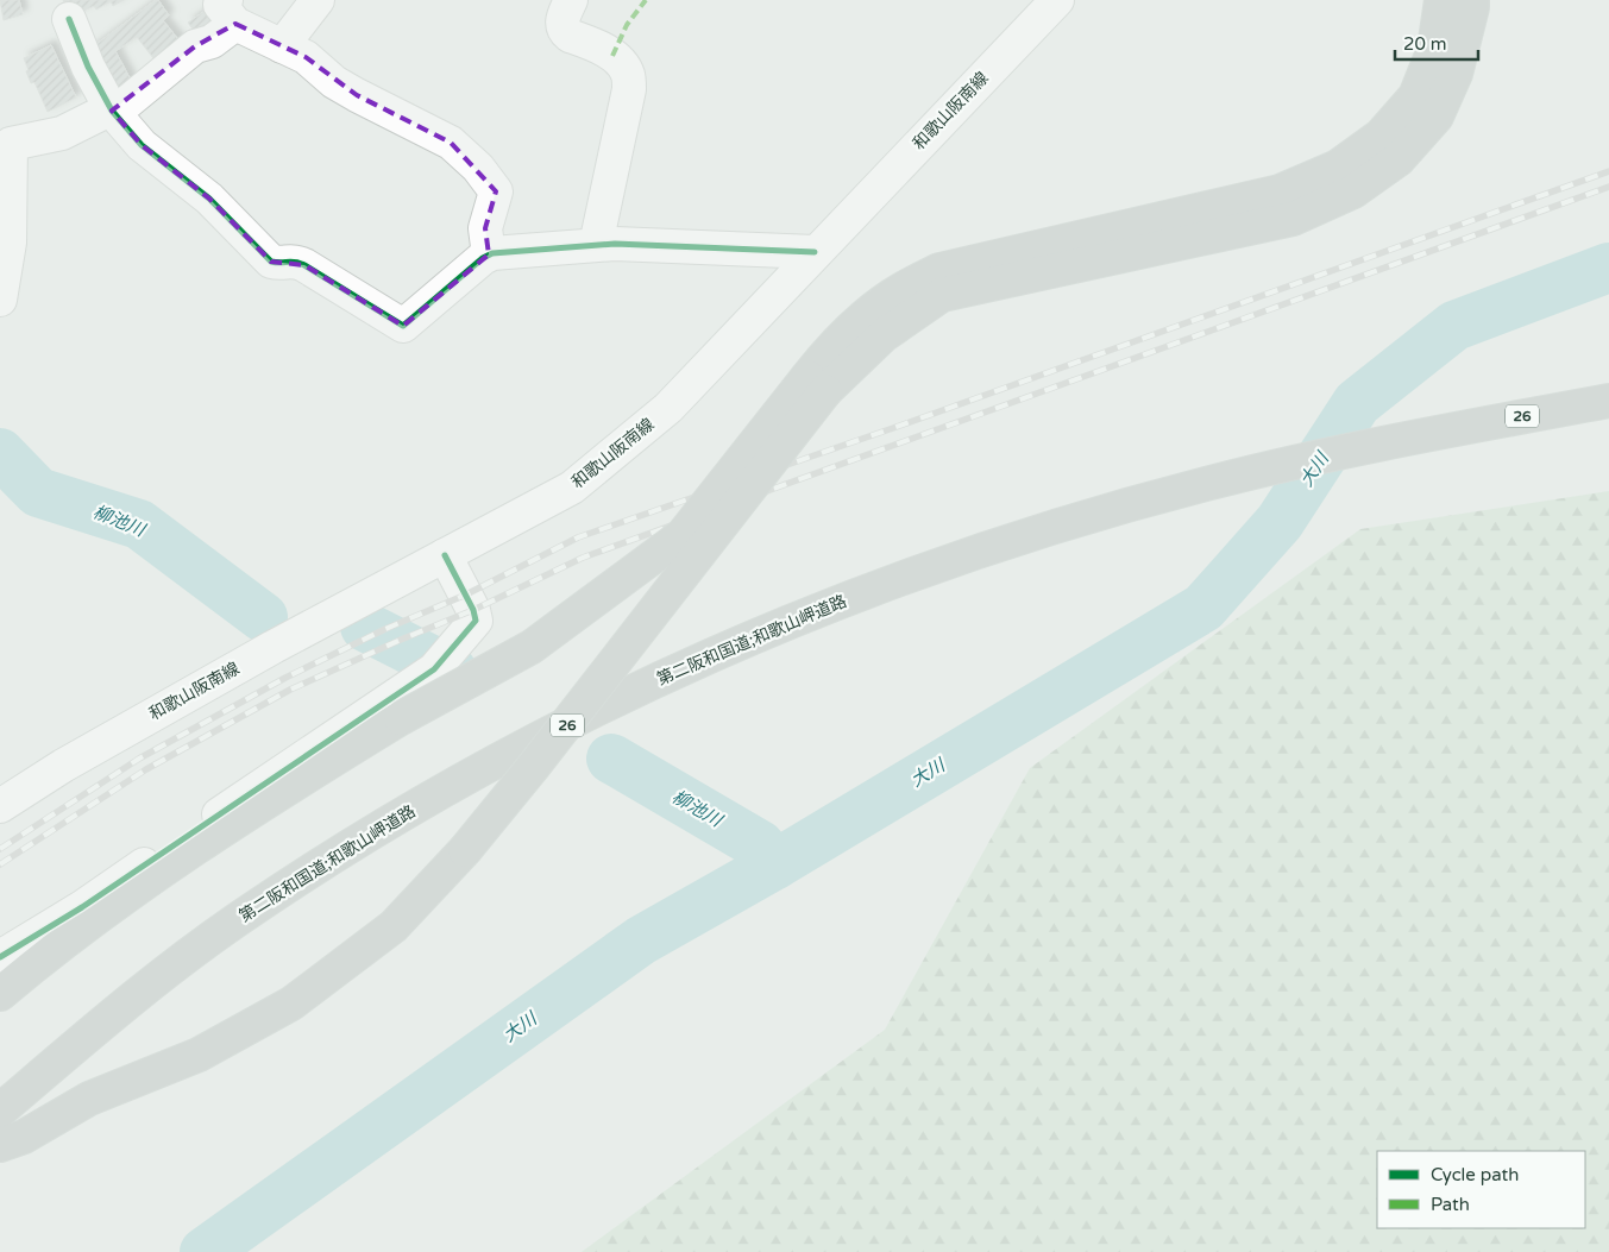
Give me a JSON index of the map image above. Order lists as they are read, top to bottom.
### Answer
{
  "streets": {
    "highway": ["26", "第二阪和国道;和歌山岬道路"],
    "street": ["和歌山阪南線"]
  },
  "water": ["大川", "柳池川"],
  "legend": ["Cycle path", "Path"],
  "scale_bar": "20 m"
}
